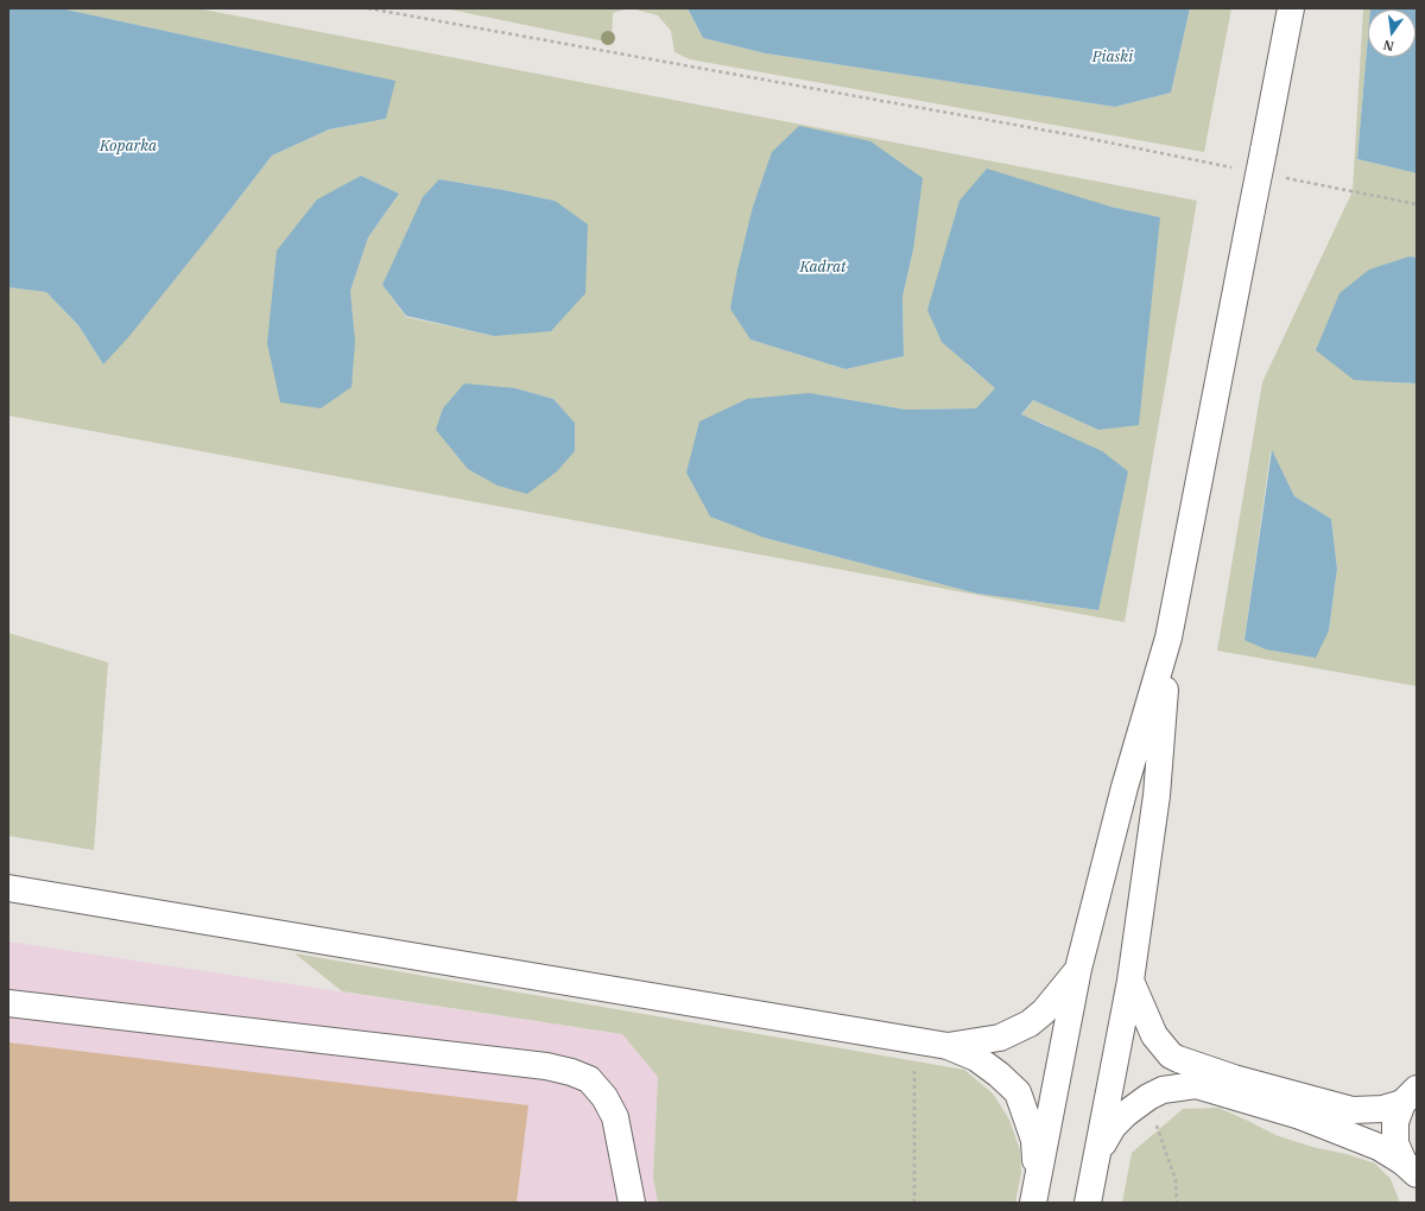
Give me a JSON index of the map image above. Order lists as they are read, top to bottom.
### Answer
{
  "water": ["Piaski", "Koparka", "Kadrat"],
  "north": "bottom"
}
